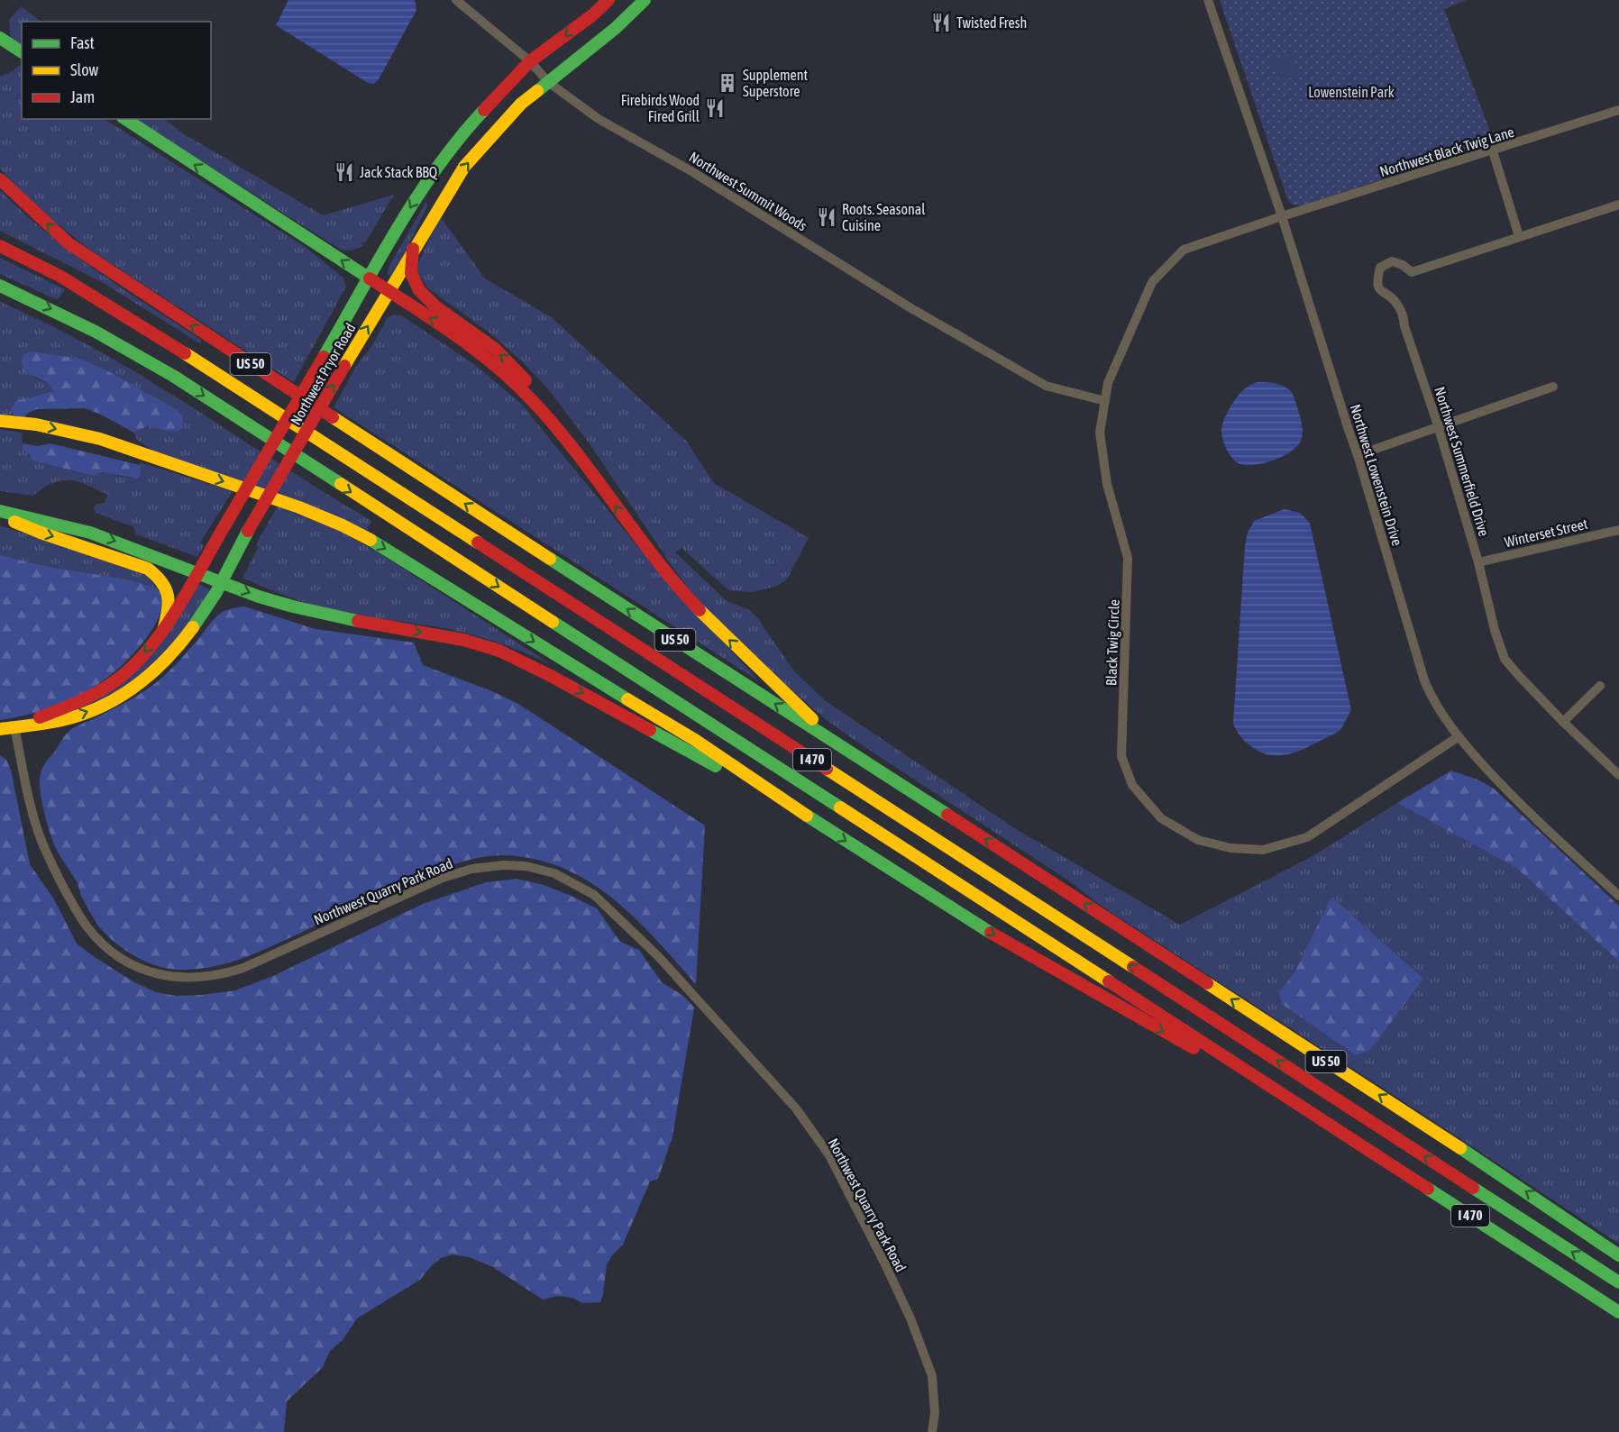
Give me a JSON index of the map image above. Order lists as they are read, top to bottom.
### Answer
{
  "streets": {
    "main road": ["US 50", "Northwest Pryor Road", "I 470"],
    "street": [
      "Northwest Black Twig Lane",
      "Northwest Summit Woods",
      "Northwest Summerfield Drive",
      "Northwest Lowenstein Drive",
      "Winterset Street",
      "Black Twig Circle",
      "Northwest Quarry Park Road"
    ]
  },
  "crossings": [
    ["Northwest Black Twig Lane", "Northwest Lowenstein Drive"],
    ["Northwest Black Twig Lane", "Black Twig Circle"],
    ["Northwest Summit Woods", "Northwest Pryor Road"],
    ["Northwest Summit Woods", "Black Twig Circle"],
    ["Northwest Pryor Road", "Northwest Quarry Park Road"],
    ["Northwest Summerfield Drive", "Winterset Street"],
    ["Northwest Lowenstein Drive", "Black Twig Circle"]
  ],
  "parks": ["Lowenstein Park"],
  "places": {
    "restaurant": [
      "Twisted Fresh",
      "Firebirds Wood Fired Grill",
      "Jack Stack BBQ",
      "Roots. Seasonal Cuisine"
    ],
    "building": ["Supplement Superstore"]
  },
  "legend": ["Fast", "Slow", "Jam"]
}
